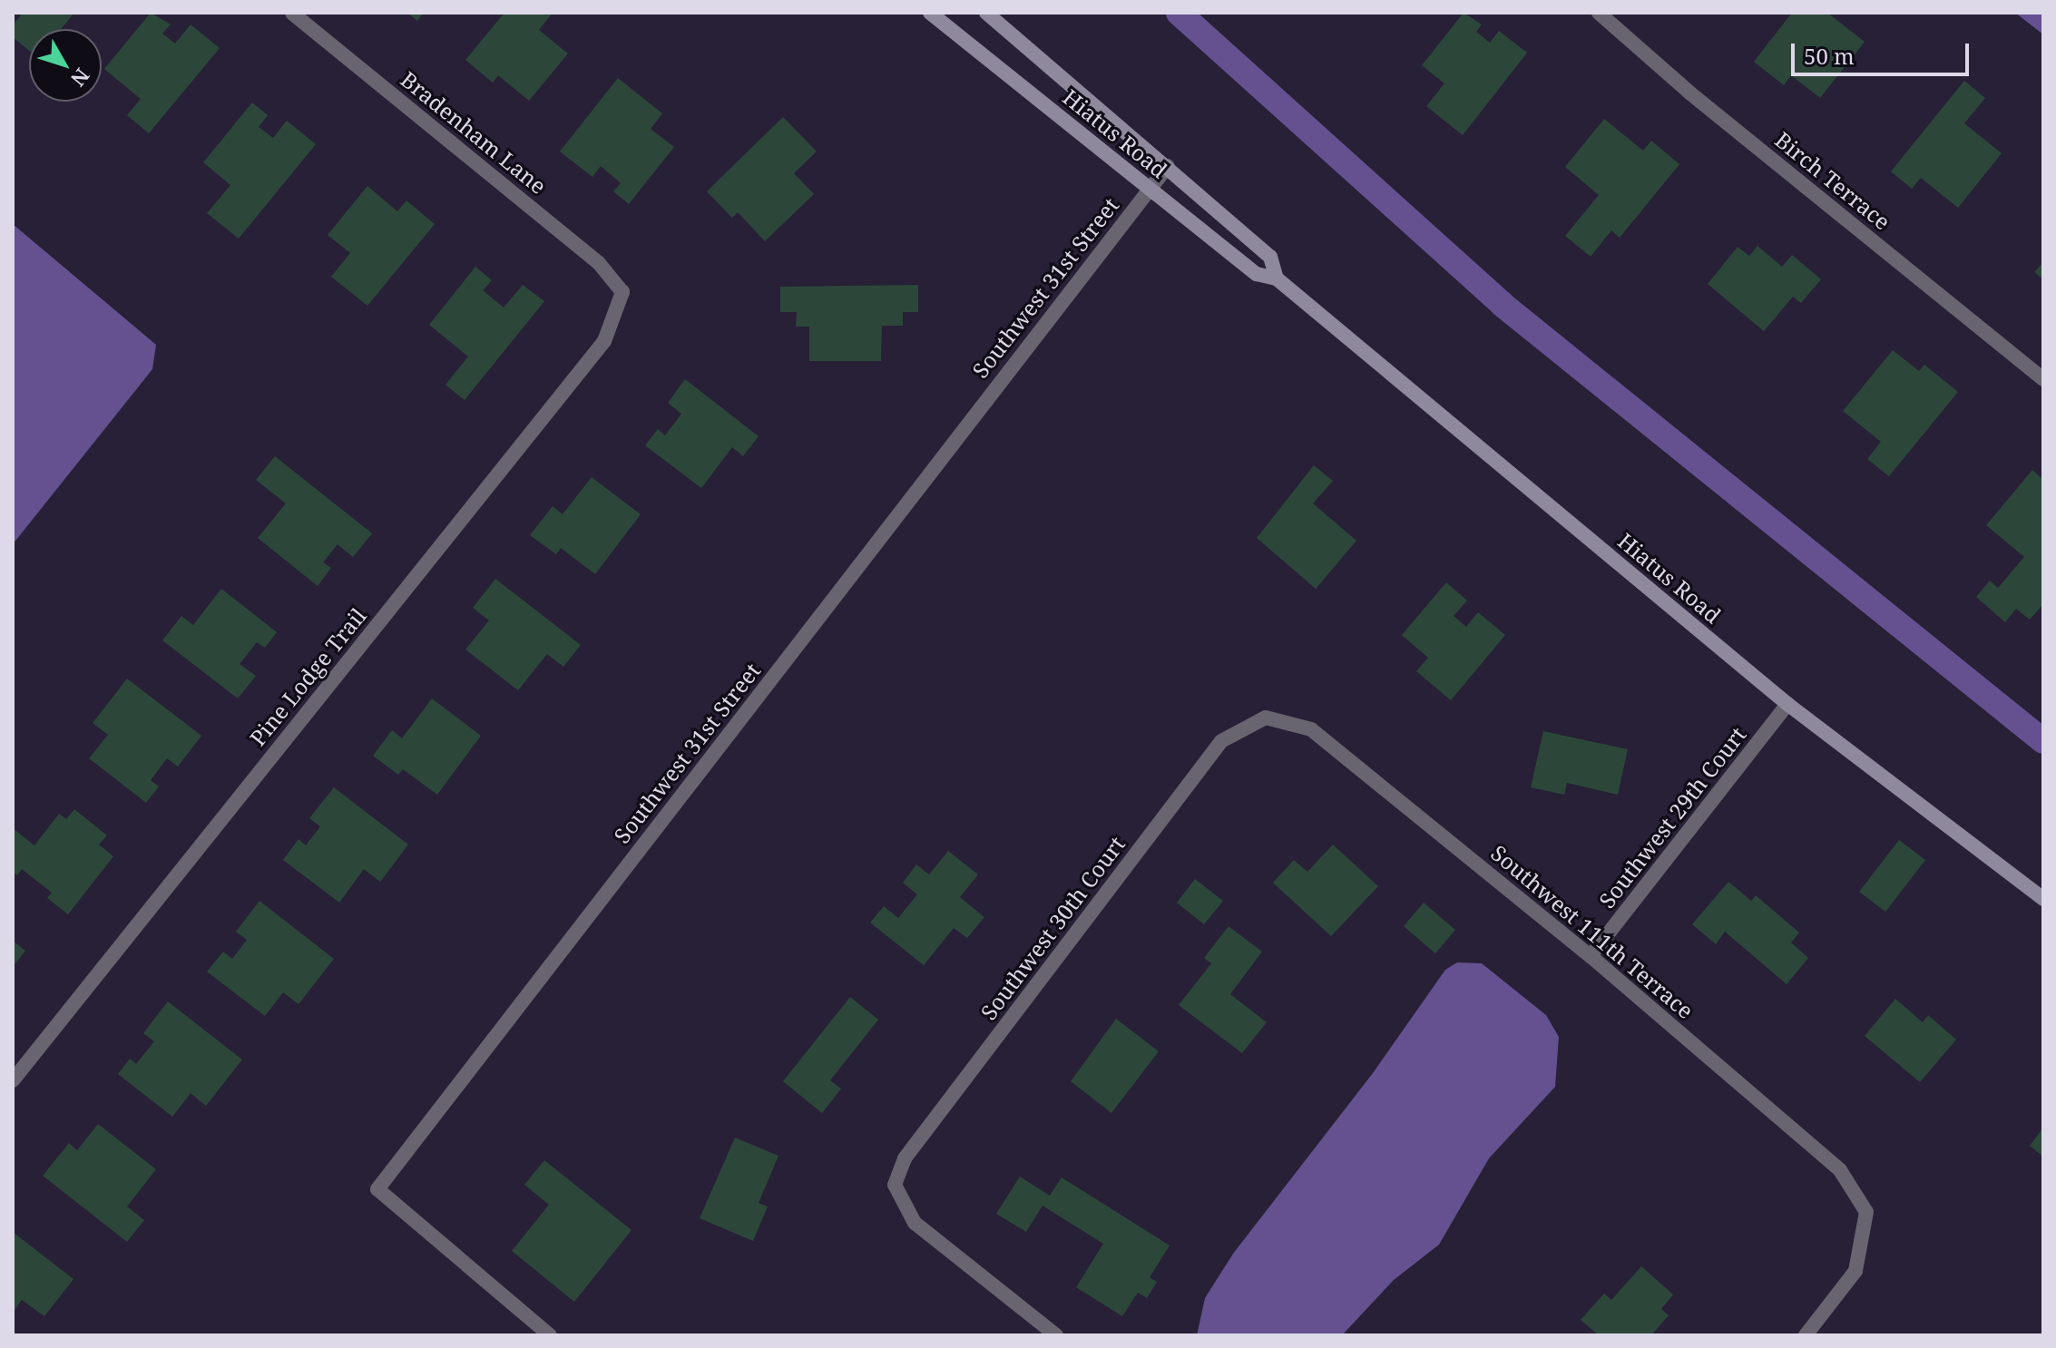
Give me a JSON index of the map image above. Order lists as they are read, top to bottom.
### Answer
{
  "streets": {
    "street": [
      "Bradenham Lane",
      "Hiatus Road",
      "Birch Terrace",
      "Southwest 31st Street",
      "Pine Lodge Trail",
      "Southwest 29th Court",
      "Southwest 30th Court",
      "Southwest 111th Terrace"
    ]
  },
  "crossings": [
    ["Bradenham Lane", "Pine Lodge Trail"],
    ["Hiatus Road", "Southwest 31st Street"],
    ["Hiatus Road", "Southwest 29th Court"],
    ["Southwest 29th Court", "Southwest 111th Terrace"],
    ["Southwest 30th Court", "Southwest 111th Terrace"]
  ],
  "scale_bar": "50 m",
  "north": "bottom right"
}
